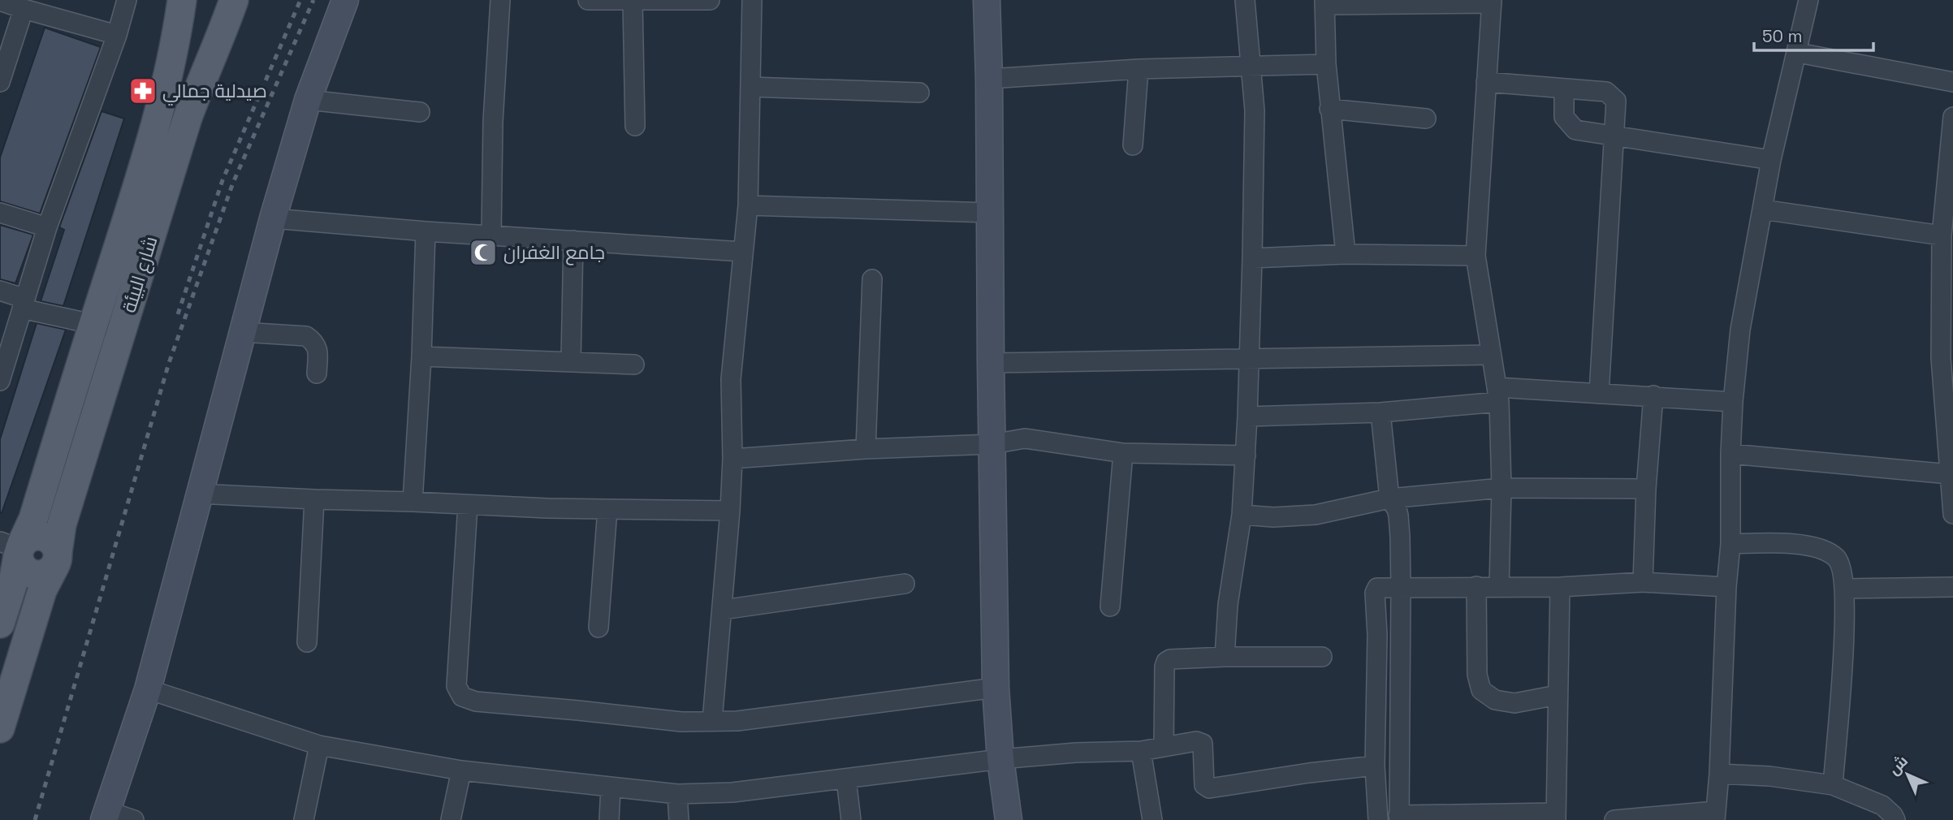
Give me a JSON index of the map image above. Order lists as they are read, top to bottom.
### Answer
{
  "streets": {
    "main road": ["شارع البيئة"]
  },
  "places": {
    "pharmacy": ["صيدلية جمالي"],
    "mosque": ["جامع الغفران"]
  },
  "scale_bar": "50 m",
  "north": "top left"
}
